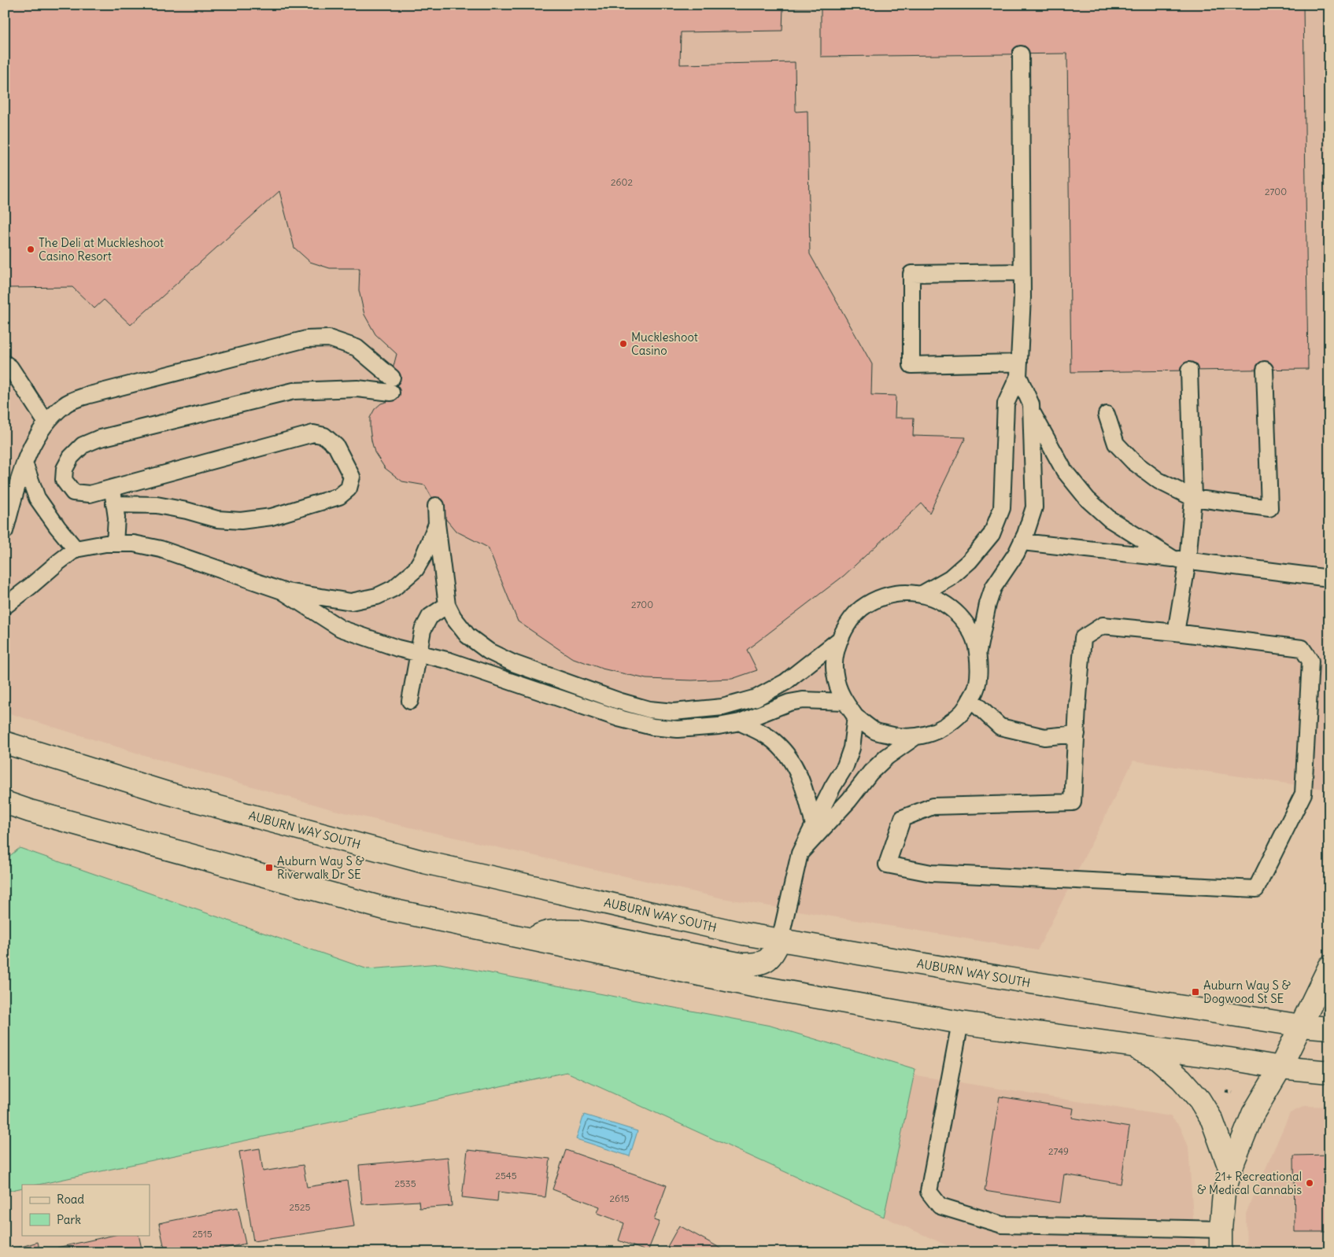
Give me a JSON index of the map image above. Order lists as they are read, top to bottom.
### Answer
{
  "streets": {
    "main road": ["AUBURN WAY SOUTH"]
  },
  "places": {
    "other": ["The Deli at Muckleshoot Casino Resort", "Muckleshoot Casino", "21+ Recreational & Medical Cannabis"],
    "transit": ["Auburn Way S & Riverwalk Dr SE", "Auburn Way S & Dogwood St SE"]
  },
  "house_numbers": [
    "2602",
    "2700",
    "2700",
    "2749",
    "2545",
    "2535",
    "2615",
    "2525",
    "2515"
  ],
  "legend": ["Road", "Park"]
}
